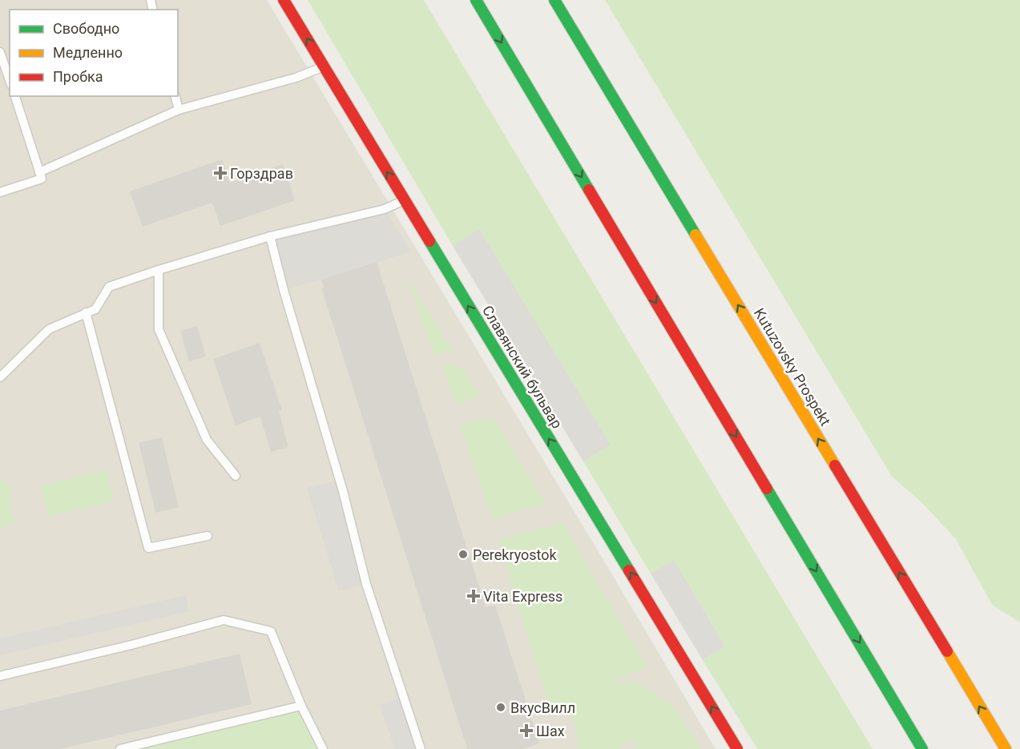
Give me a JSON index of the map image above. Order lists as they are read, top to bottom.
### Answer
{
  "streets": {
    "main road": ["Славянский бульвар", "Kutuzovsky Prospekt"]
  },
  "one_way": ["Славянский бульвар"],
  "places": {
    "health": ["Горздрав", "Vita Express", "Шах"],
    "other": ["Perekryostok", "ВкусВилл"]
  },
  "legend": ["Свободно", "Медленно", "Пробка"]
}
